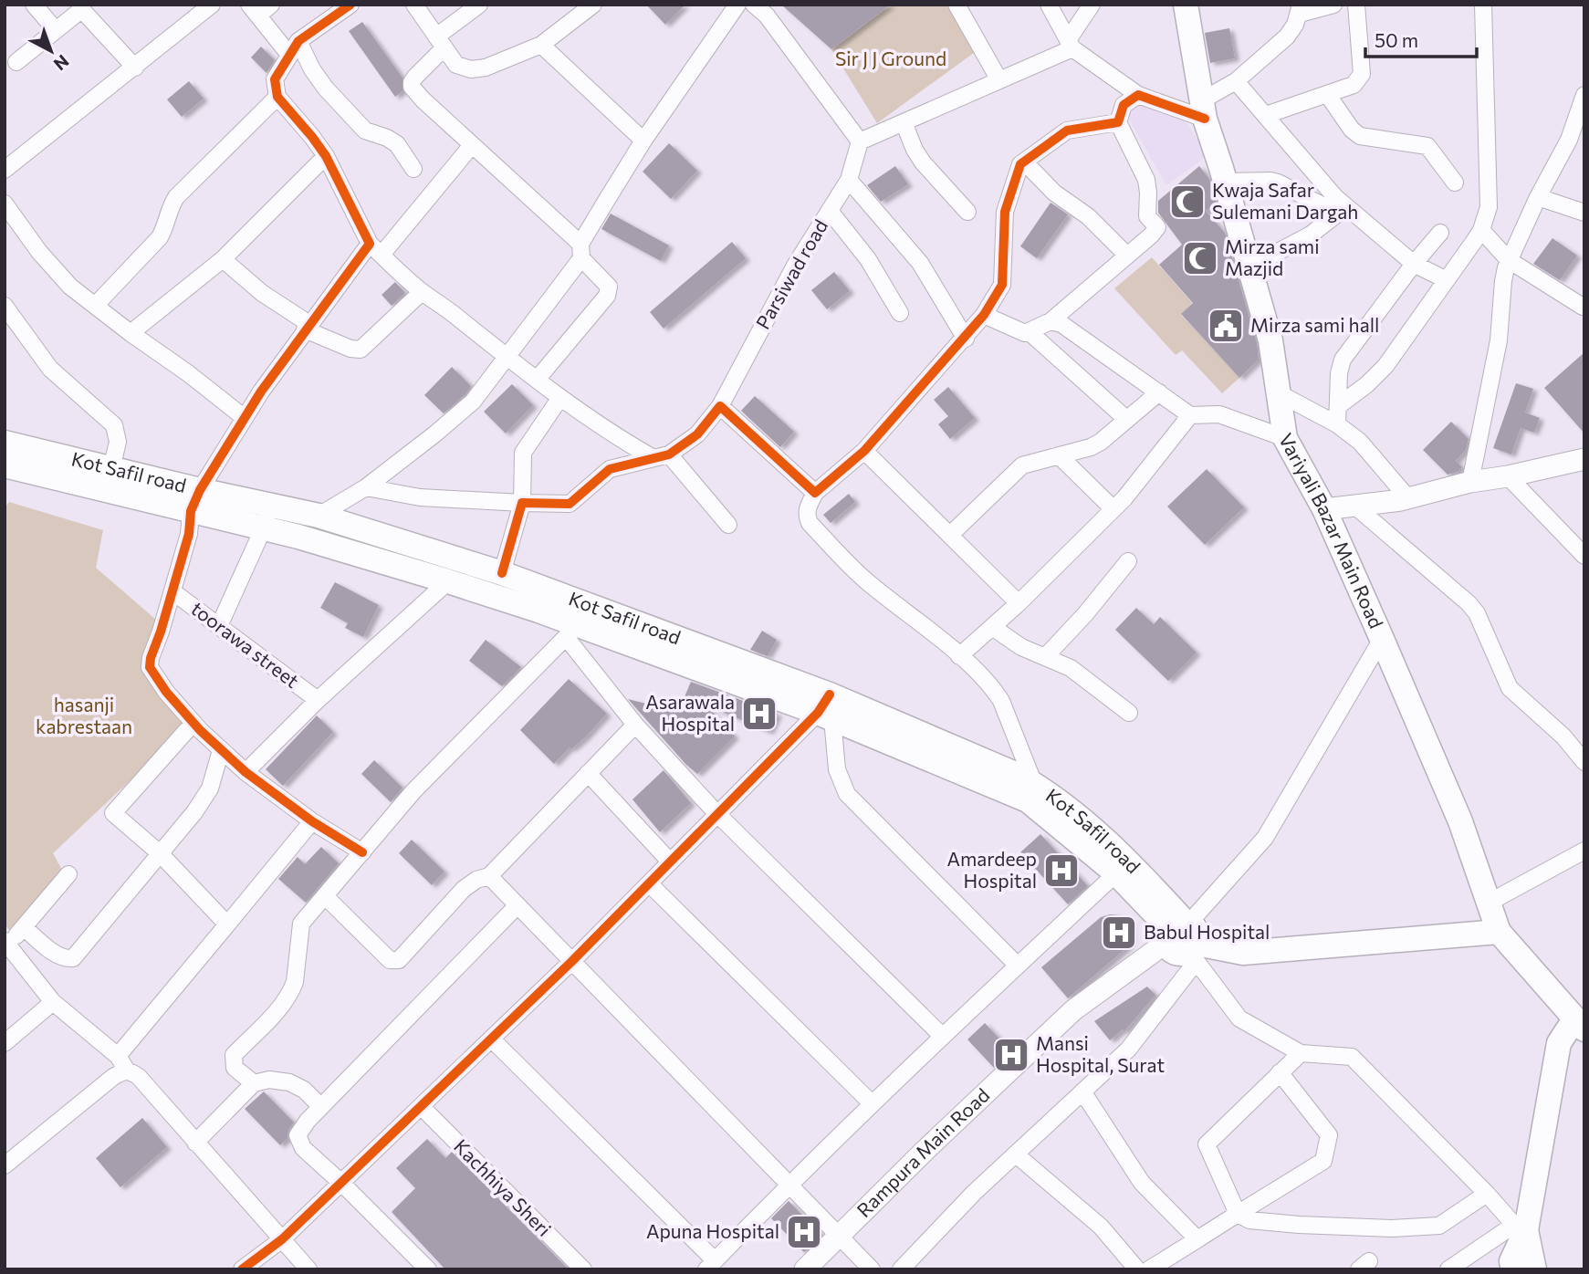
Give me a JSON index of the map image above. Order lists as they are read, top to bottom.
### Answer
{
  "streets": {
    "main road": ["Kot Safil road", "Variyali Bazar Main Road"],
    "street": [
      "Parsiwad road",
      "toorawa street",
      "Rampura Main Road",
      "Kachhiya Sheri"
    ]
  },
  "crossings": [
    ["Kot Safil road", "toorawa street"],
    ["Kot Safil road", "Rampura Main Road"]
  ],
  "parks": ["Sir J J Ground", "hasanji kabrestaan"],
  "places": {
    "mosque": ["Kwaja Safar Sulemani Dargah", "Mirza sami Mazjid"],
    "public building": ["Mirza sami hall"],
    "hospital": [
      "Asarawala Hospital",
      "Amardeep Hospital",
      "Babul Hospital",
      "Mansi Hospital, Surat",
      "Apuna Hospital"
    ]
  },
  "scale_bar": "50 m",
  "north": "bottom right"
}
